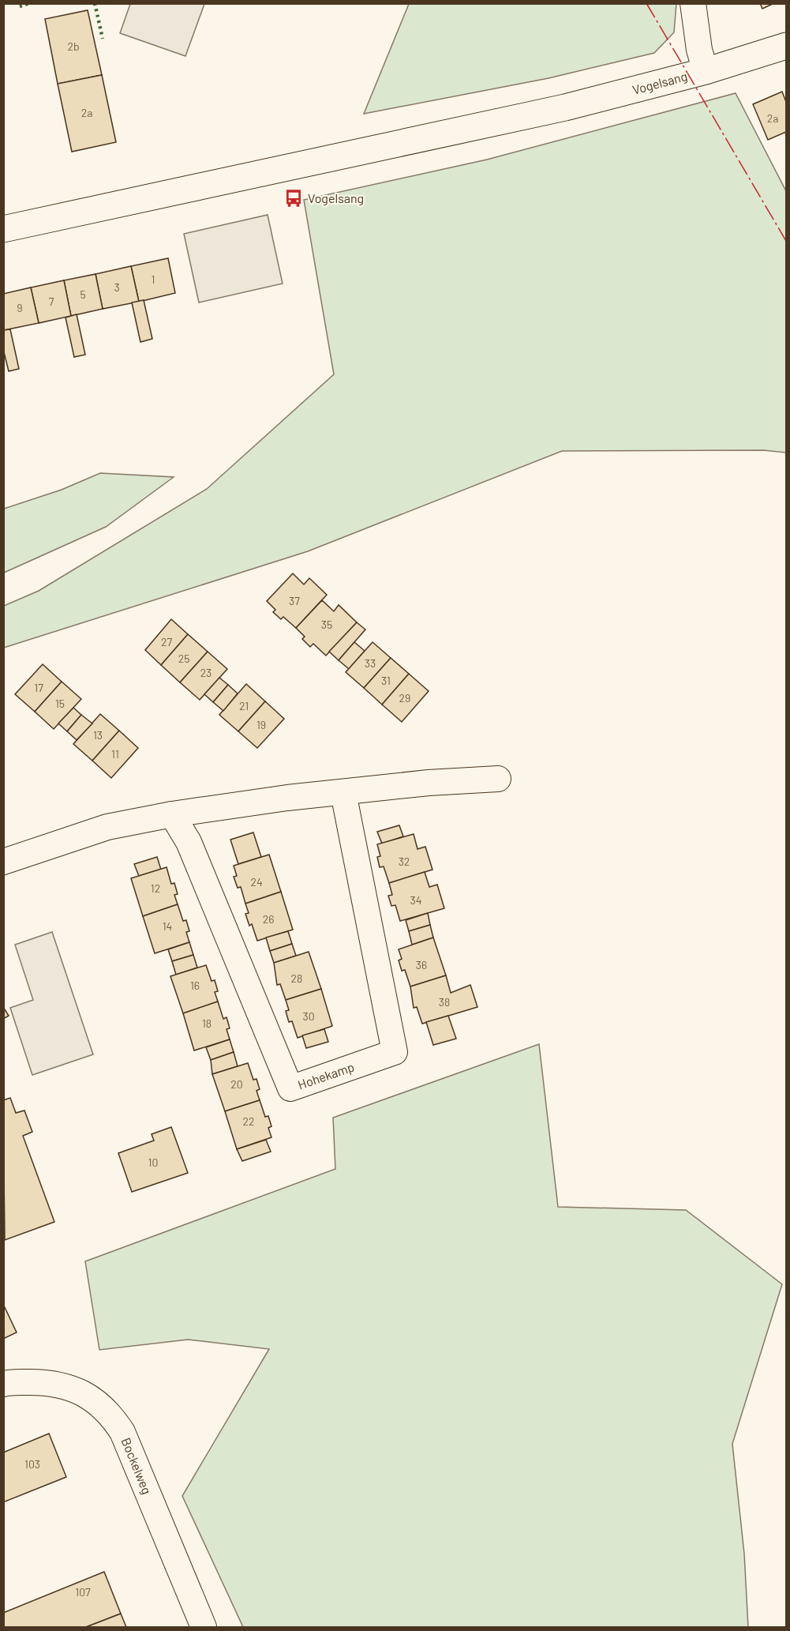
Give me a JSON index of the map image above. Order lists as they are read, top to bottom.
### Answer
{
  "streets": {
    "street": ["Vogelsang", "Hohekamp", "Bockelweg"]
  },
  "places": {
    "bus stop": ["Vogelsang"]
  },
  "house_numbers": [
    "2b",
    "2a",
    "2a",
    "1",
    "3",
    "5",
    "7",
    "9",
    "37",
    "35",
    "27",
    "25",
    "33",
    "23",
    "31",
    "17",
    "29",
    "15",
    "21",
    "19",
    "13",
    "11",
    "32",
    "24",
    "12",
    "34",
    "26",
    "14",
    "36",
    "28",
    "16",
    "38",
    "30",
    "18",
    "20",
    "22",
    "10",
    "103",
    "107"
  ]
}
